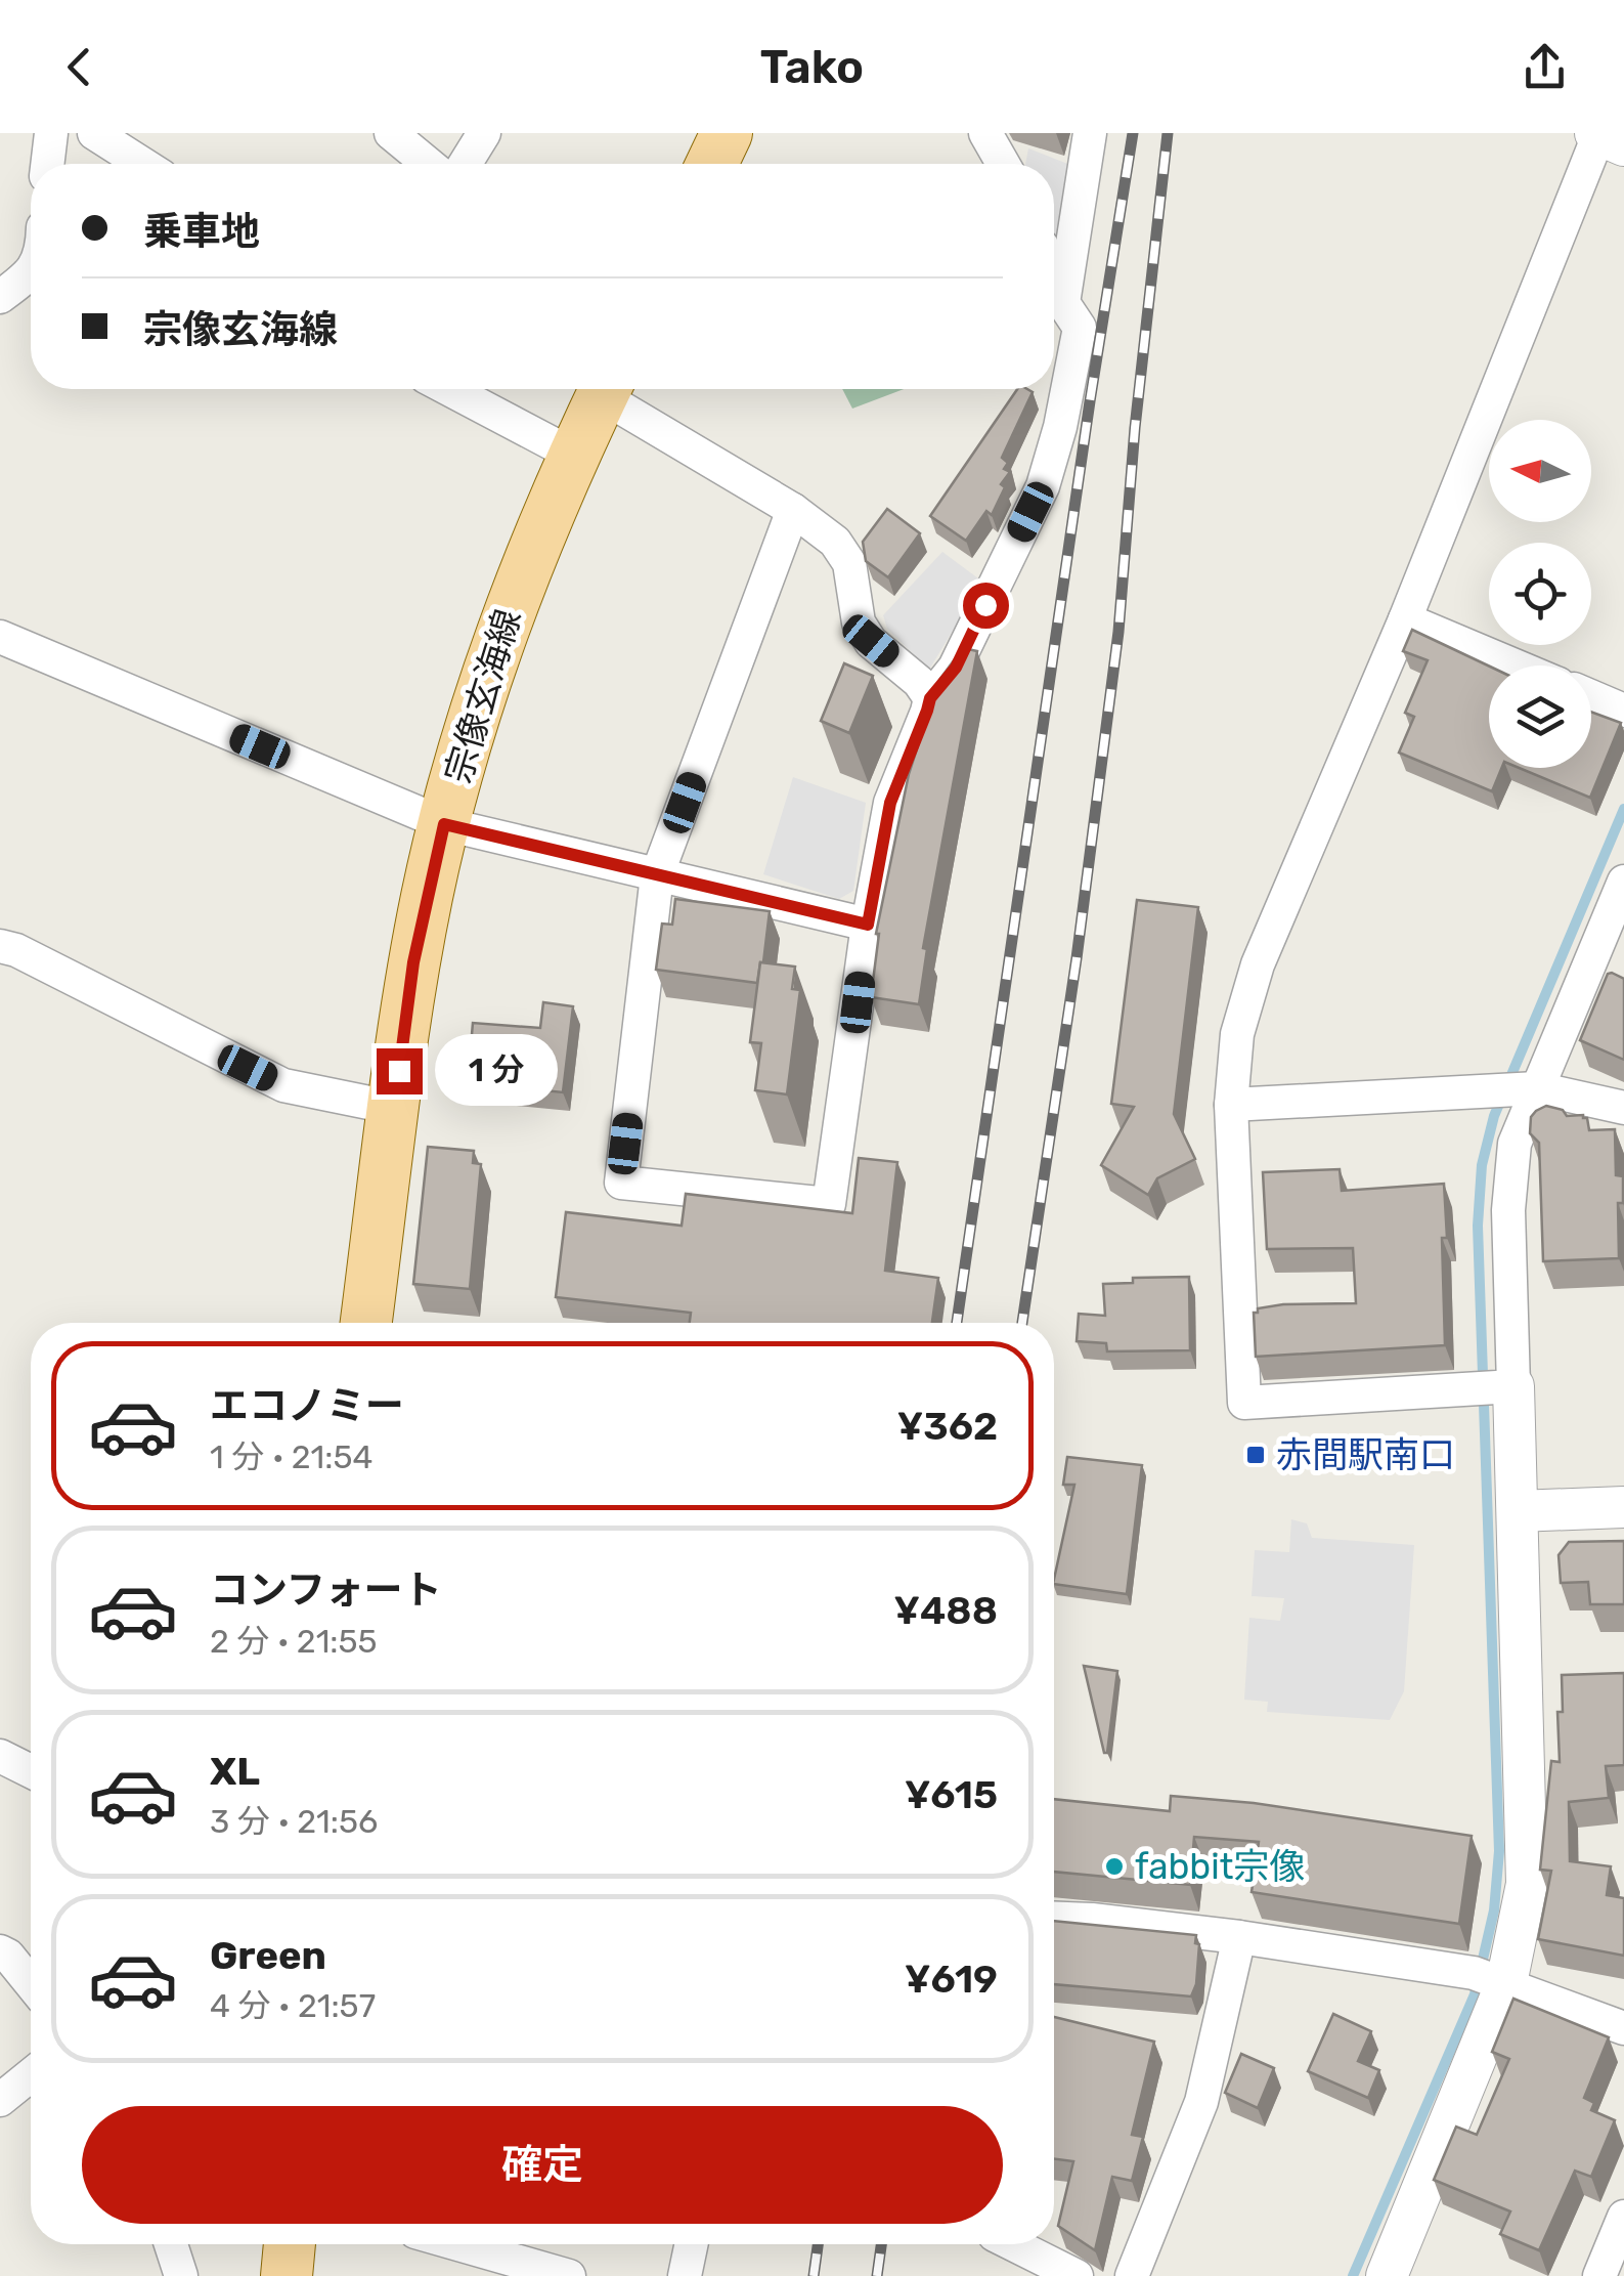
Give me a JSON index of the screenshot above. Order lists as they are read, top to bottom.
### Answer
{
  "streets": {
    "main road": ["宗像玄海線"]
  },
  "places": {
    "transit": ["赤間駅南口"],
    "other": ["fabbit宗像"]
  },
  "north": "left",
  "page": {
    "header": "Tako",
    "banner": ["乗車地", "宗像玄海線"],
    "bubble": "1 分",
    "list": [
      {
        "name": "エコノミー",
        "note": "1 分 · 21:54",
        "value": "¥362"
      },
      {
        "name": "コンフォート",
        "note": "2 分 · 21:55",
        "value": "¥488"
      },
      {
        "name": "XL",
        "note": "3 分 · 21:56",
        "value": "¥615"
      },
      {
        "name": "Green",
        "note": "4 分 · 21:57",
        "value": "¥619"
      }
    ],
    "buttons": "確定"
  }
}
